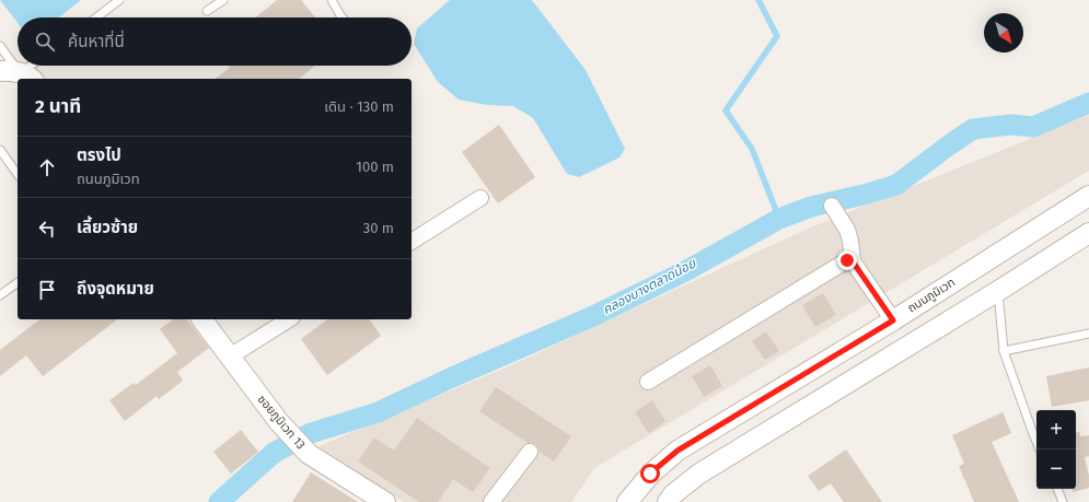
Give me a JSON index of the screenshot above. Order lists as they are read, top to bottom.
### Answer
{
  "streets": {
    "street": ["ถนนภูมิเวท", "ซอยภูมิเวท 13"]
  },
  "water": ["คลองบางตลาดน้อย"],
  "north": "bottom right",
  "page": {
    "search": "ค้นหาที่นี่",
    "heading": ["2 นาที", "เดิน · 130 m"],
    "list": [
      ["ตรงไป", "ถนนภูมิเวท", "100 m"],
      ["เลี้ยวซ้าย", "30 m"],
      "ถึงจุดหมาย"
    ],
    "map_buttons": ["+", "−"]
  }
}
